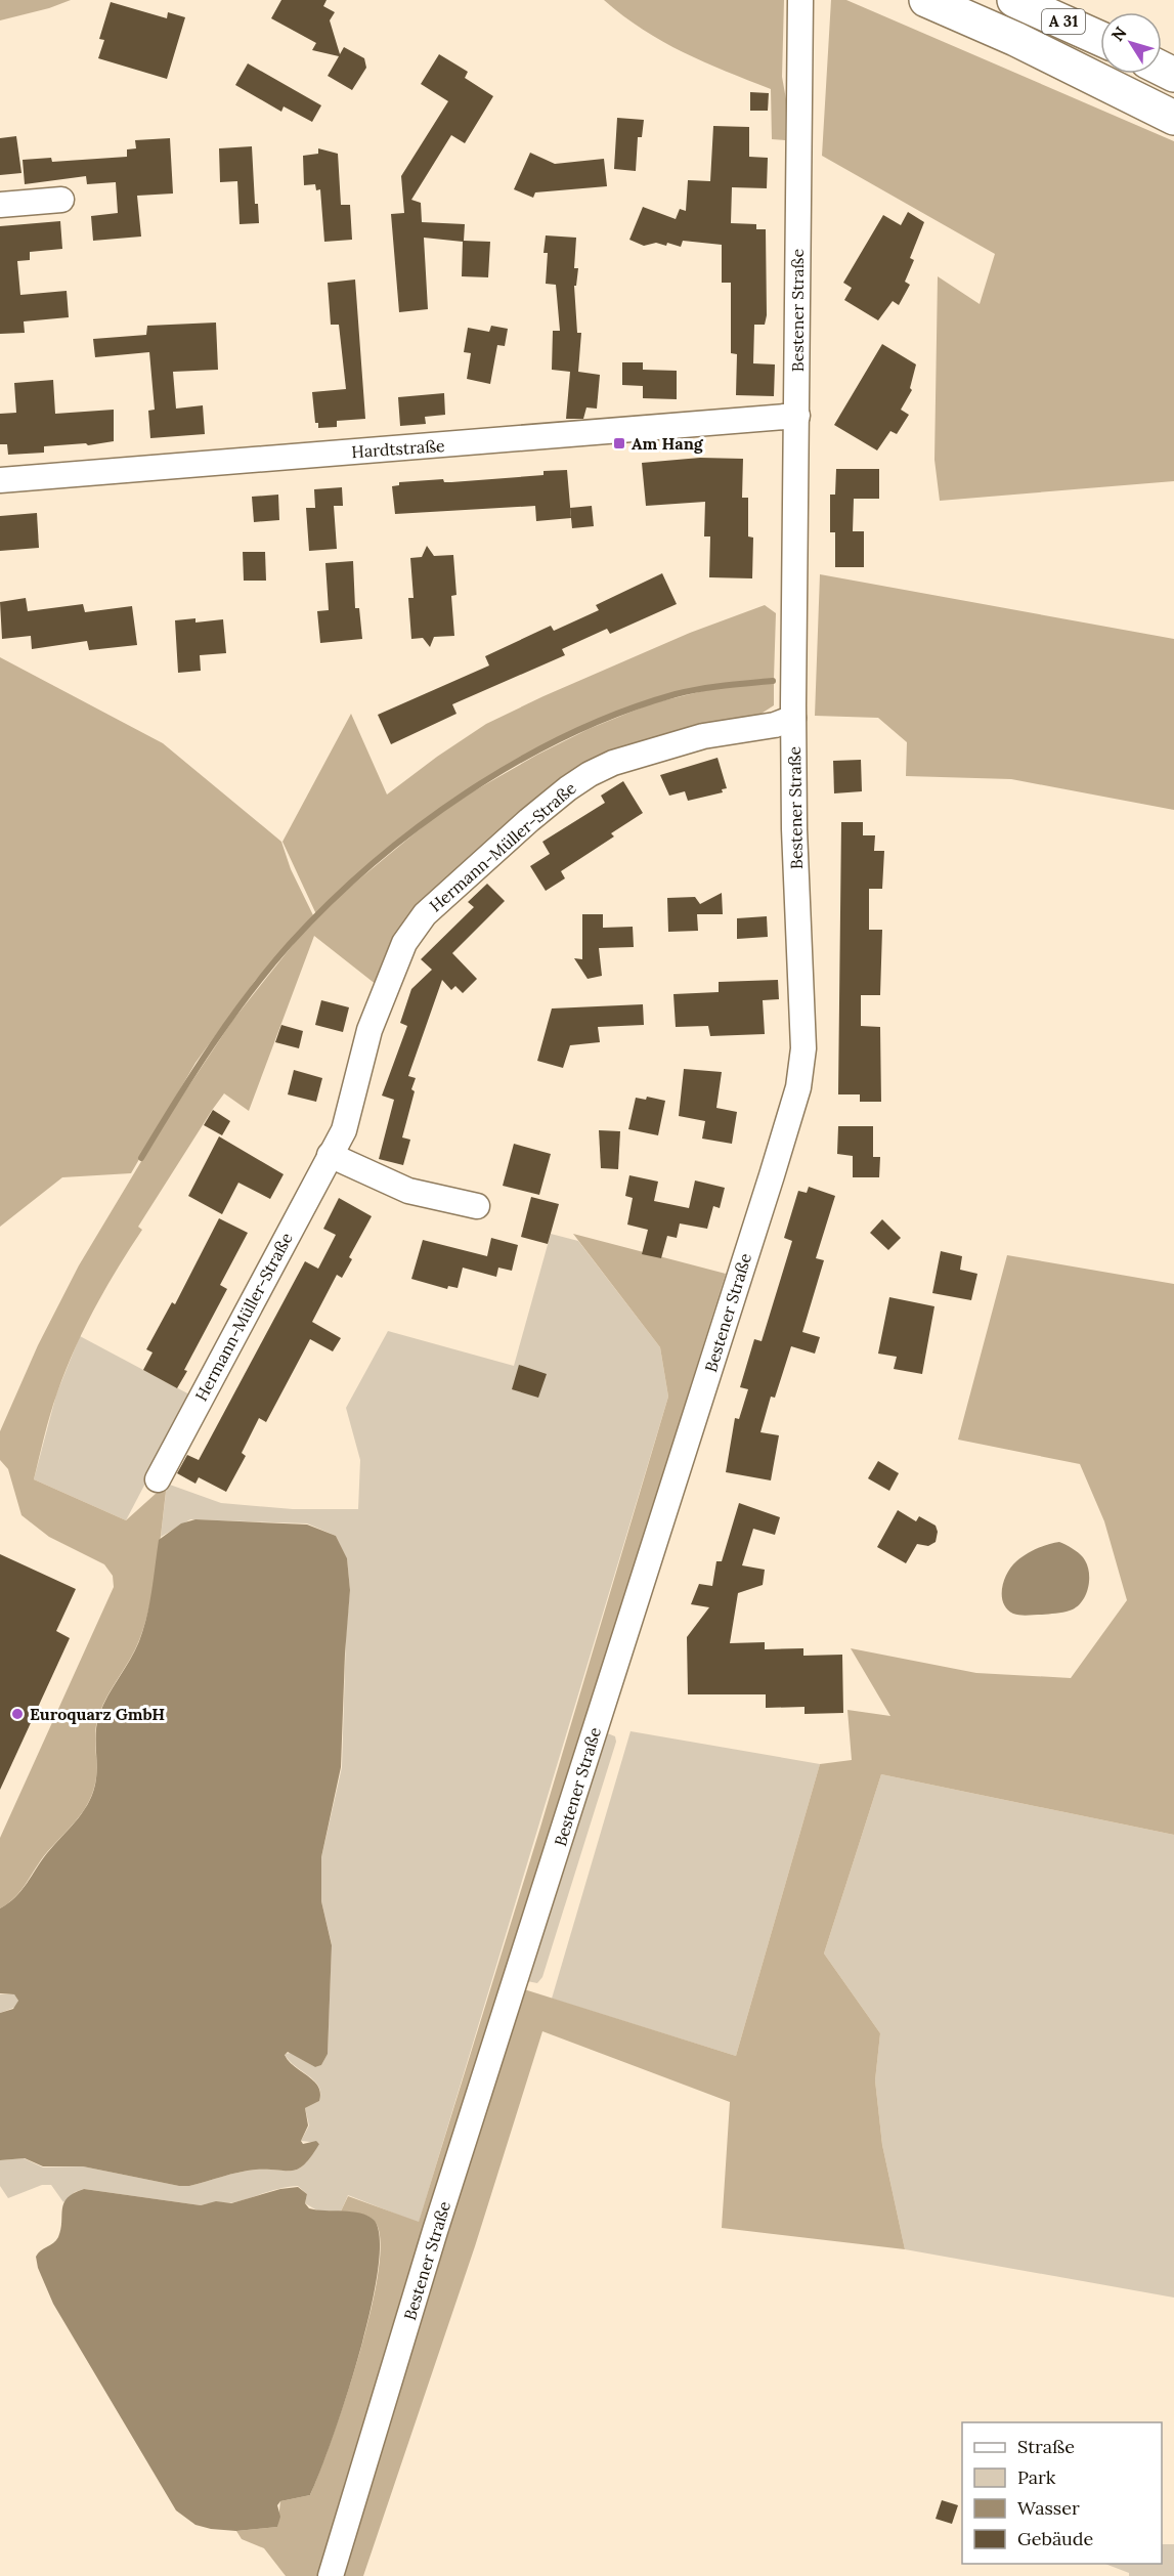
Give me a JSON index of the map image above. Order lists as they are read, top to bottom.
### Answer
{
  "streets": {
    "highway": ["A 31"],
    "street": ["Bestener Straße", "Hardtstraße", "Hermann-Müller-Straße"]
  },
  "crossings": [
    ["Bestener Straße", "Hardtstraße"],
    ["Bestener Straße", "Hermann-Müller-Straße"]
  ],
  "places": {
    "transit": ["Am Hang"],
    "other": ["Euroquarz GmbH"]
  },
  "legend": [
    "Straße",
    "Park",
    "Wasser",
    "Gebäude"
  ],
  "north": "top left"
}
